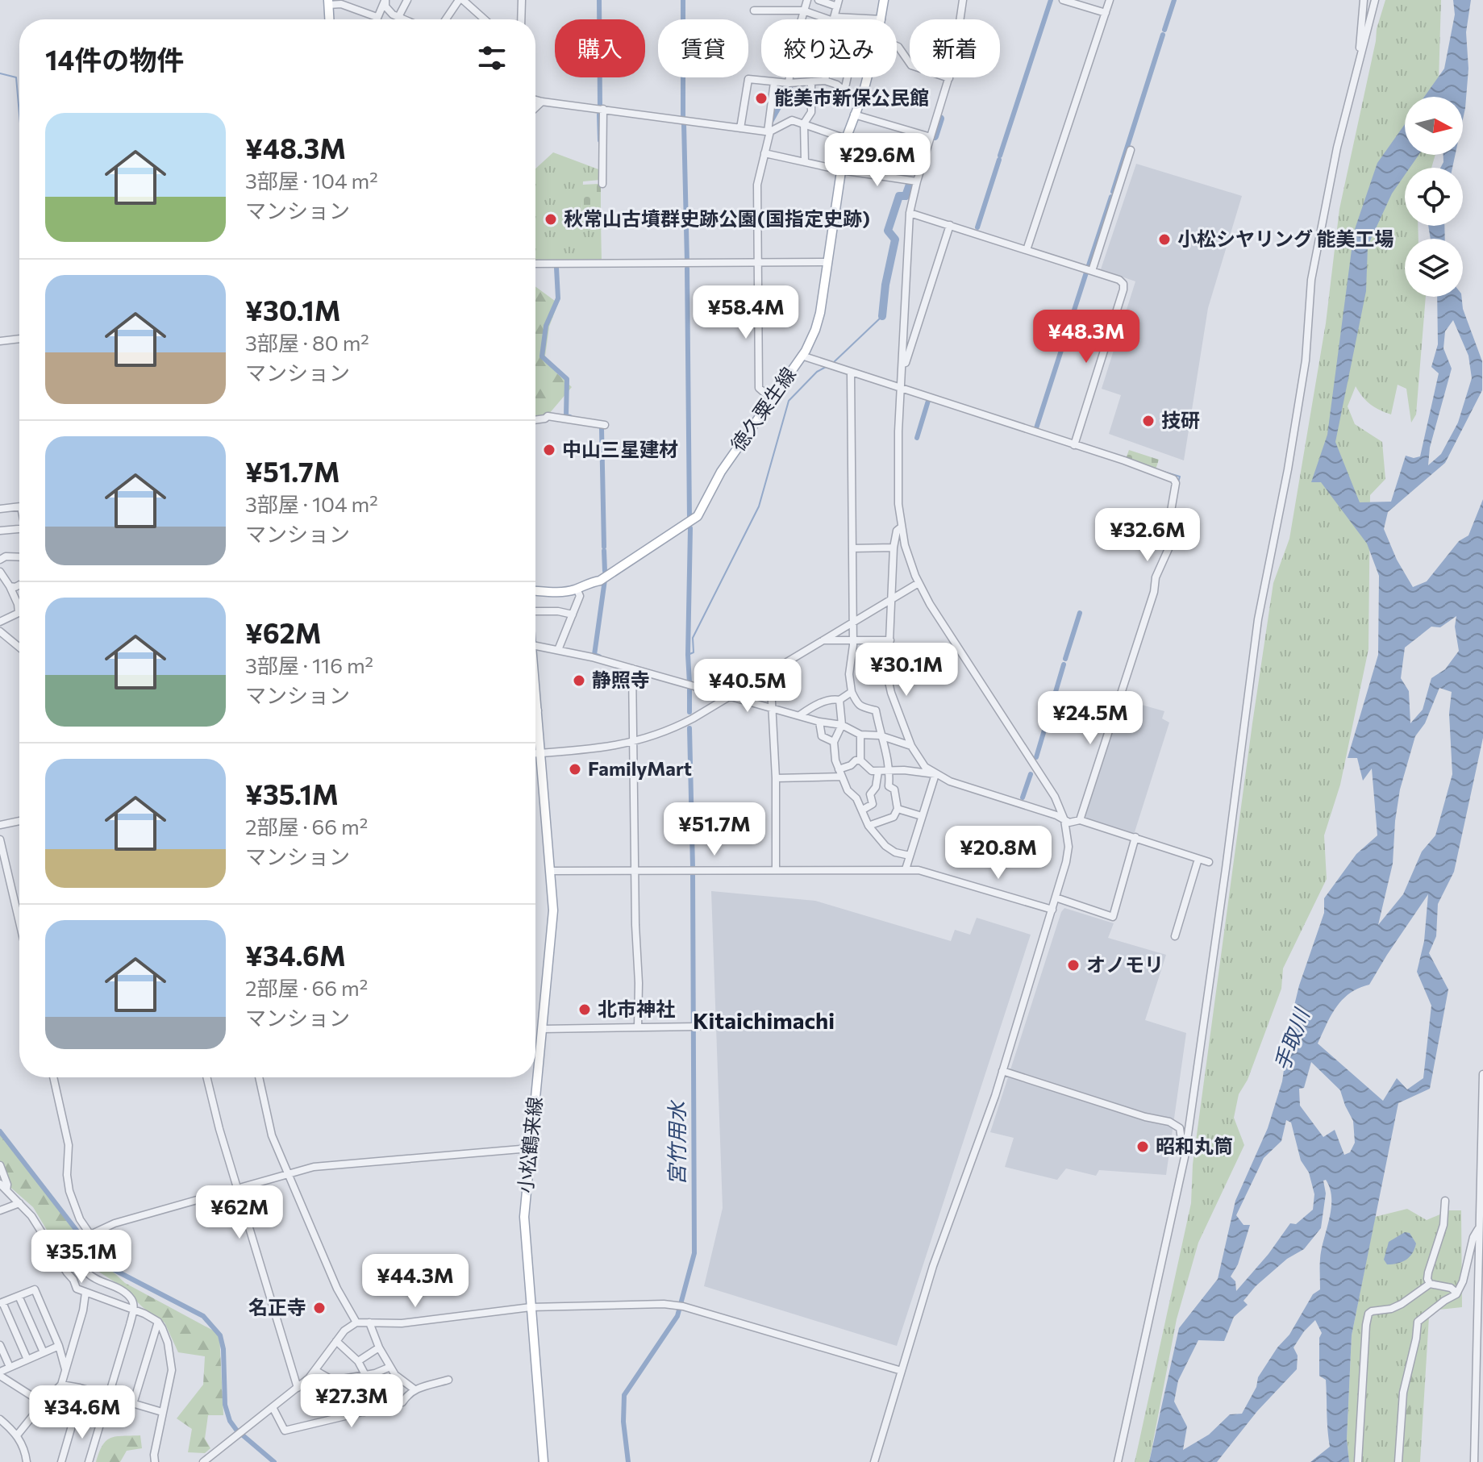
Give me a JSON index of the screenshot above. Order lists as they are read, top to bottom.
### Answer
{
  "streets": {
    "main road": ["徳久粟生線", "小松鶴来線"]
  },
  "districts": ["Kitaichimachi"],
  "water": ["手取川", "宮竹用水"],
  "places": [
    "能美市新保公民館",
    "秋常山古墳群史跡公園(国指定史跡)",
    "小松シヤリング 能美工場",
    "技研",
    "中山三星建材",
    "静照寺",
    "FamilyMart",
    "オノモリ",
    "北市神社",
    "昭和丸筒",
    "名正寺"
  ],
  "north": "right",
  "page": {
    "chip": [
      "購入",
      "賃貸",
      "絞り込み",
      "新着"
    ],
    "heading": "14件の物件",
    "list": [
      {
        "name": "¥48.3M",
        "note": "3部屋 · 104 m² · マンション"
      },
      {
        "name": "¥30.1M",
        "note": "3部屋 · 80 m² · マンション"
      },
      {
        "name": "¥51.7M",
        "note": "3部屋 · 104 m² · マンション"
      },
      {
        "name": "¥62M",
        "note": "3部屋 · 116 m² · マンション"
      },
      {
        "name": "¥35.1M",
        "note": "2部屋 · 66 m² · マンション"
      },
      {
        "name": "¥34.6M",
        "note": "2部屋 · 66 m² · マンション"
      }
    ],
    "price": [
      "¥29.6M",
      "¥58.4M",
      "¥48.3M",
      "¥32.6M",
      "¥30.1M",
      "¥40.5M",
      "¥24.5M",
      "¥51.7M",
      "¥20.8M",
      "¥62M",
      "¥35.1M",
      "¥44.3M",
      "¥27.3M",
      "¥34.6M"
    ]
  }
}
